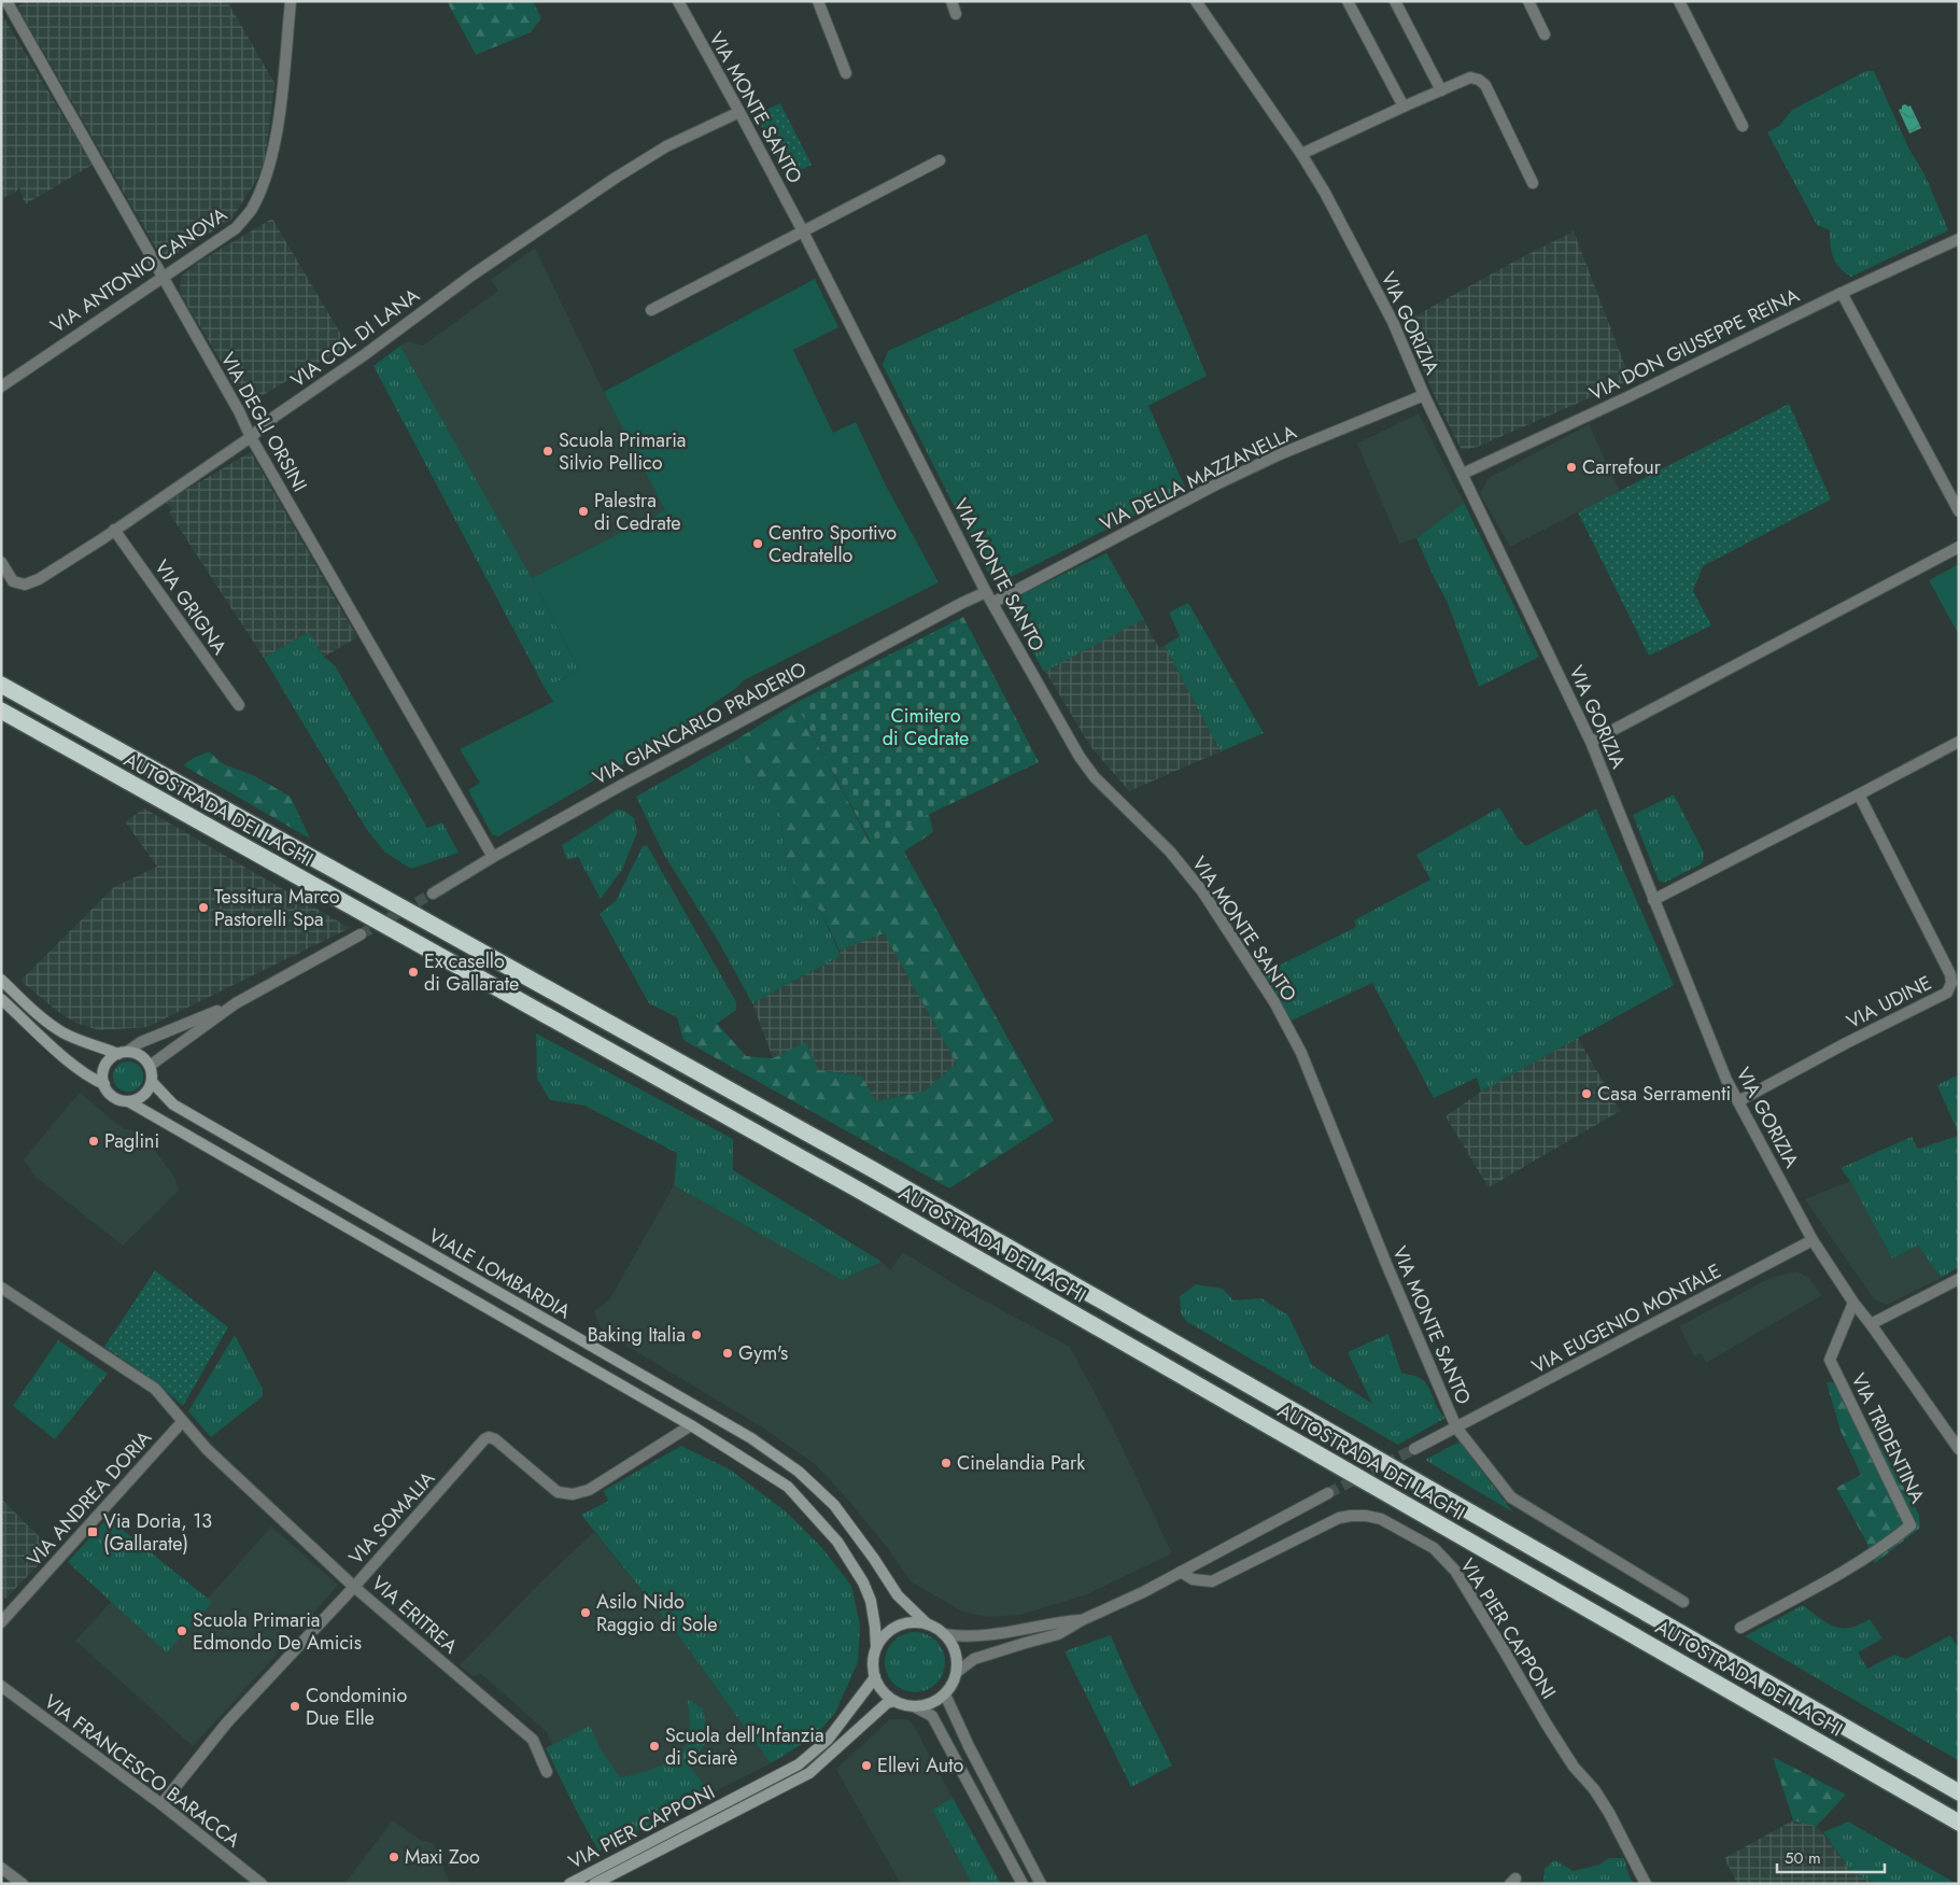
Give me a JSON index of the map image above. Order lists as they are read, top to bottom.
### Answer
{
  "streets": {
    "highway": ["AUTOSTRADA DEI LAGHI"],
    "main road": ["VIALE LOMBARDIA", "VIA PIER CAPPONI"],
    "street": [
      "VIA MONTE SANTO",
      "VIA ANTONIO CANOVA",
      "VIA GORIZIA",
      "VIA COL DI LANA",
      "VIA DON GIUSEPPE REINA",
      "VIA DEGLI ORSINI",
      "VIA DELLA MAZZANELLA",
      "VIA GRIGNA",
      "VIA GIANCARLO PRADERIO",
      "VIA UDINE",
      "VIA EUGENIO MONTALE",
      "VIA TRIDENTINA",
      "VIA ANDREA DORIA",
      "VIA SOMALIA",
      "VIA ERITREA",
      "VIA FRANCESCO BARACCA"
    ]
  },
  "crossings": [
    ["VIA MONTE SANTO", "VIA COL DI LANA"],
    ["VIA MONTE SANTO", "VIA DELLA MAZZANELLA"],
    ["VIA MONTE SANTO", "VIA GIANCARLO PRADERIO"],
    ["VIA MONTE SANTO", "VIA EUGENIO MONTALE"],
    ["VIA ANTONIO CANOVA", "VIA DEGLI ORSINI"],
    ["VIA GORIZIA", "VIA DON GIUSEPPE REINA"],
    ["VIA GORIZIA", "VIA DELLA MAZZANELLA"],
    ["VIA GORIZIA", "VIA UDINE"],
    ["VIA GORIZIA", "VIA EUGENIO MONTALE"],
    ["VIA GORIZIA", "VIA TRIDENTINA"],
    ["VIA COL DI LANA", "VIA DEGLI ORSINI"],
    ["VIA COL DI LANA", "VIA GRIGNA"],
    ["VIA DEGLI ORSINI", "VIA GIANCARLO PRADERIO"],
    ["VIA DELLA MAZZANELLA", "VIA GIANCARLO PRADERIO"],
    ["VIALE LOMBARDIA", "VIA SOMALIA"],
    ["VIALE LOMBARDIA", "VIA PIER CAPPONI"],
    ["VIA ANDREA DORIA", "VIA ERITREA"],
    ["VIA SOMALIA", "VIA ERITREA"],
    ["VIA SOMALIA", "VIA FRANCESCO BARACCA"]
  ],
  "parks": ["Cimitero di Cedrate"],
  "places": {
    "other": [
      "Scuola Primaria Silvio Pellico",
      "Carrefour",
      "Palestra di Cedrate",
      "Centro Sportivo Cedratello",
      "Tessitura Marco Pastorelli Spa",
      "Ex casello di Gallarate",
      "Casa Serramenti",
      "Paglini",
      "Baking Italia",
      "Gym's",
      "Cinelandia Park",
      "Asilo Nido Raggio di Sole",
      "Scuola Primaria Edmondo De Amicis",
      "Condominio Due Elle",
      "Scuola dell'Infanzia di Sciarè",
      "Ellevi Auto",
      "Maxi Zoo"
    ],
    "transit": ["Via Doria, 13 (Gallarate)"]
  },
  "scale_bar": "50 m"
}
